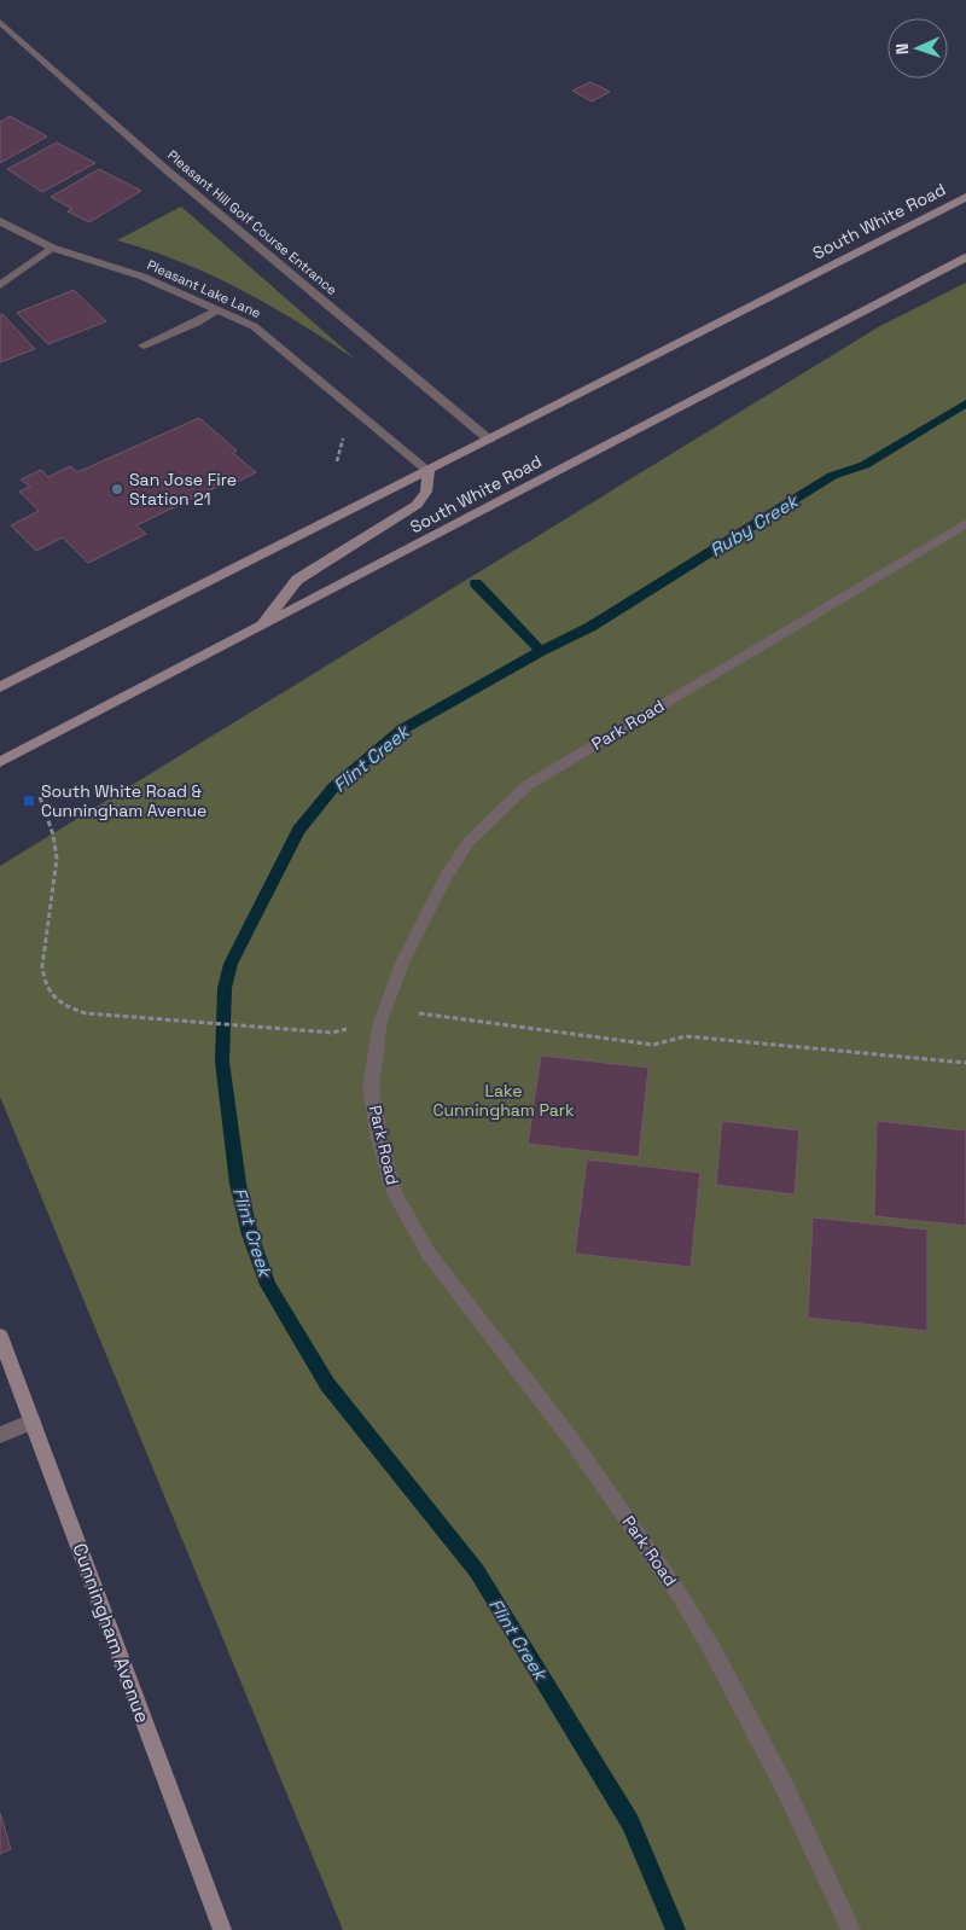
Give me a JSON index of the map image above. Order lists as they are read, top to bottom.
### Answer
{
  "streets": {
    "main road": ["South White Road", "Cunningham Avenue"],
    "street": ["Pleasant Hill Golf Course Entrance", "Pleasant Lake Lane", "Park Road"]
  },
  "crossings": [
    ["South White Road", "Pleasant Hill Golf Course Entrance"],
    ["South White Road", "Pleasant Lake Lane"]
  ],
  "water": ["Ruby Creek", "Flint Creek"],
  "parks": ["Lake Cunningham Park"],
  "places": {
    "other": ["San Jose Fire Station 21"],
    "transit": ["South White Road & Cunningham Avenue"]
  },
  "north": "left"
}
